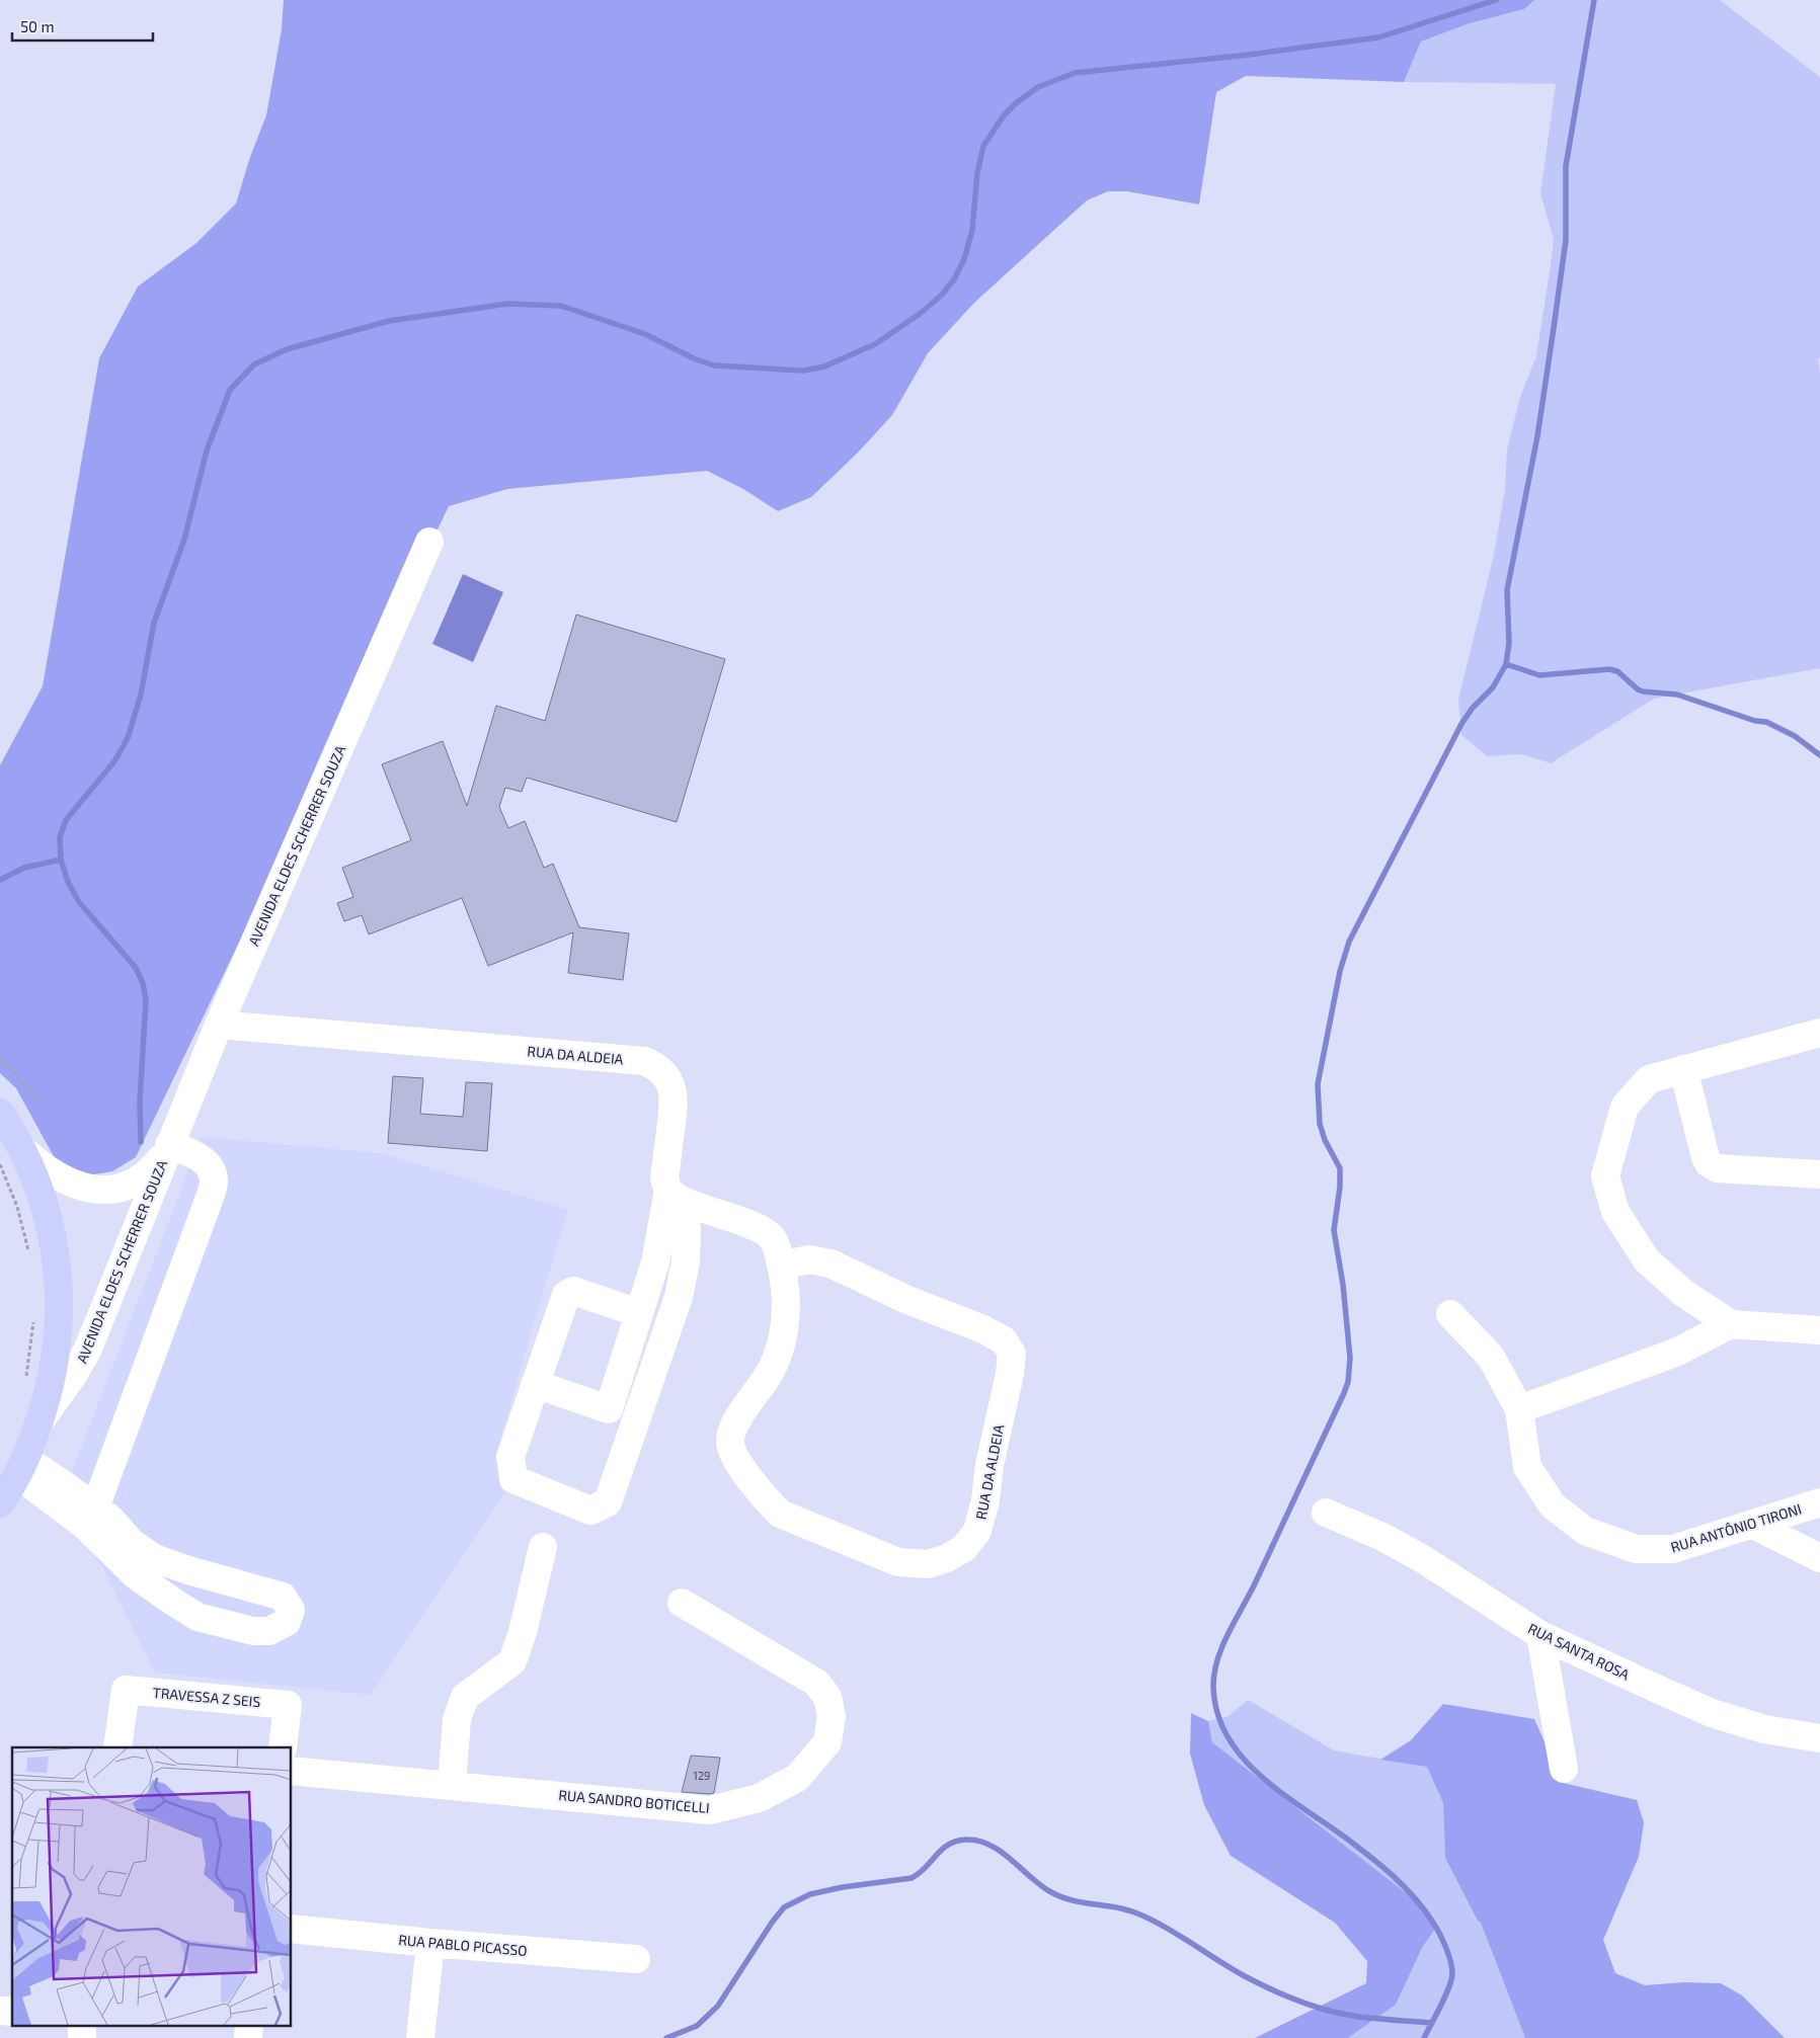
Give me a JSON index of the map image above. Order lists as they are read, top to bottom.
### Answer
{
  "streets": {
    "street": [
      "AVENIDA ELDES SCHERRER SOUZA",
      "RUA DA ALDEIA",
      "RUA ANTÔNIO TIRONI",
      "RUA SANTA ROSA",
      "TRAVESSA Z SEIS",
      "RUA SANDRO BOTICELLI",
      "RUA PABLO PICASSO"
    ]
  },
  "crossings": [
    ["AVENIDA ELDES SCHERRER SOUZA", "RUA DA ALDEIA"]
  ],
  "house_numbers": ["129"],
  "scale_bar": "50 m"
}
